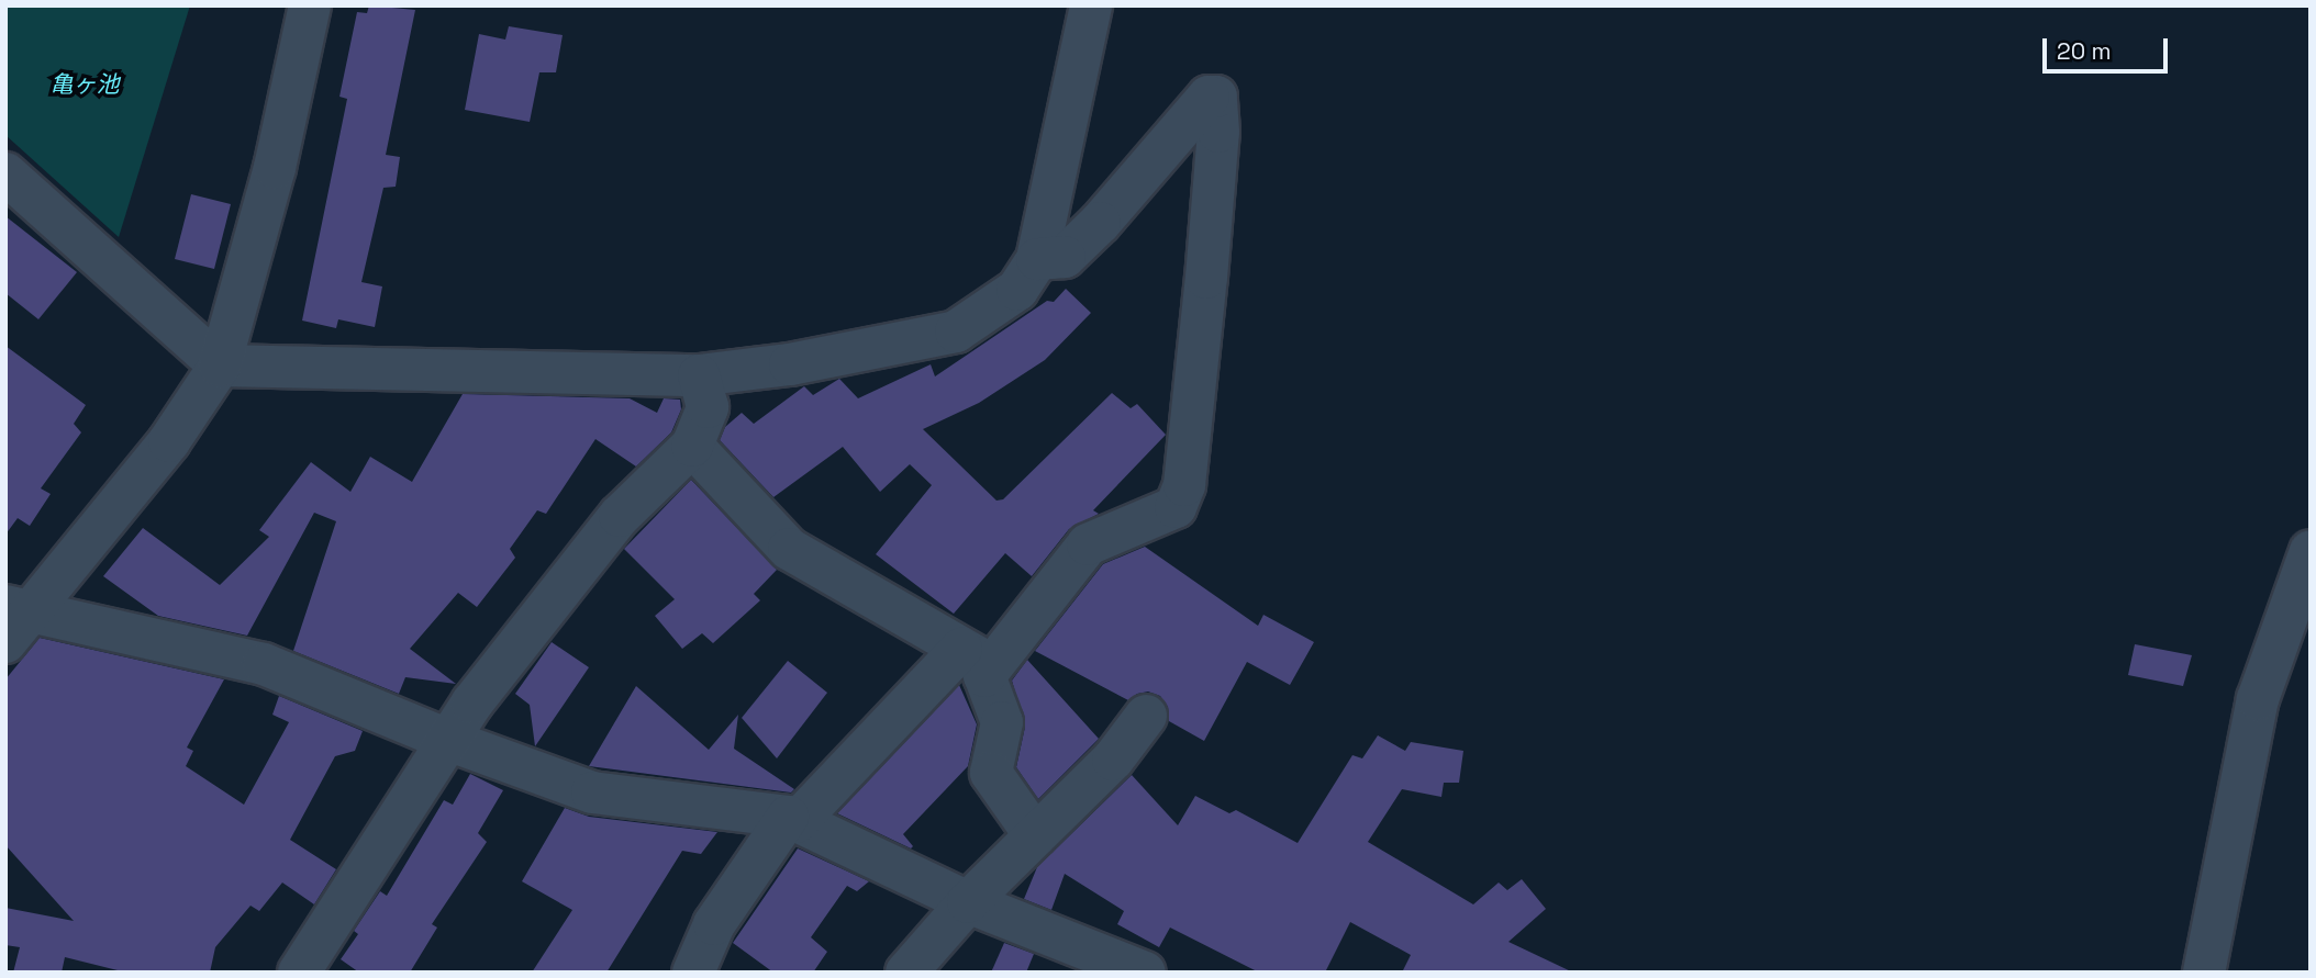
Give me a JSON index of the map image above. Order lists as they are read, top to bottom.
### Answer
{
  "water": ["亀ヶ池"],
  "scale_bar": "20 m"
}
